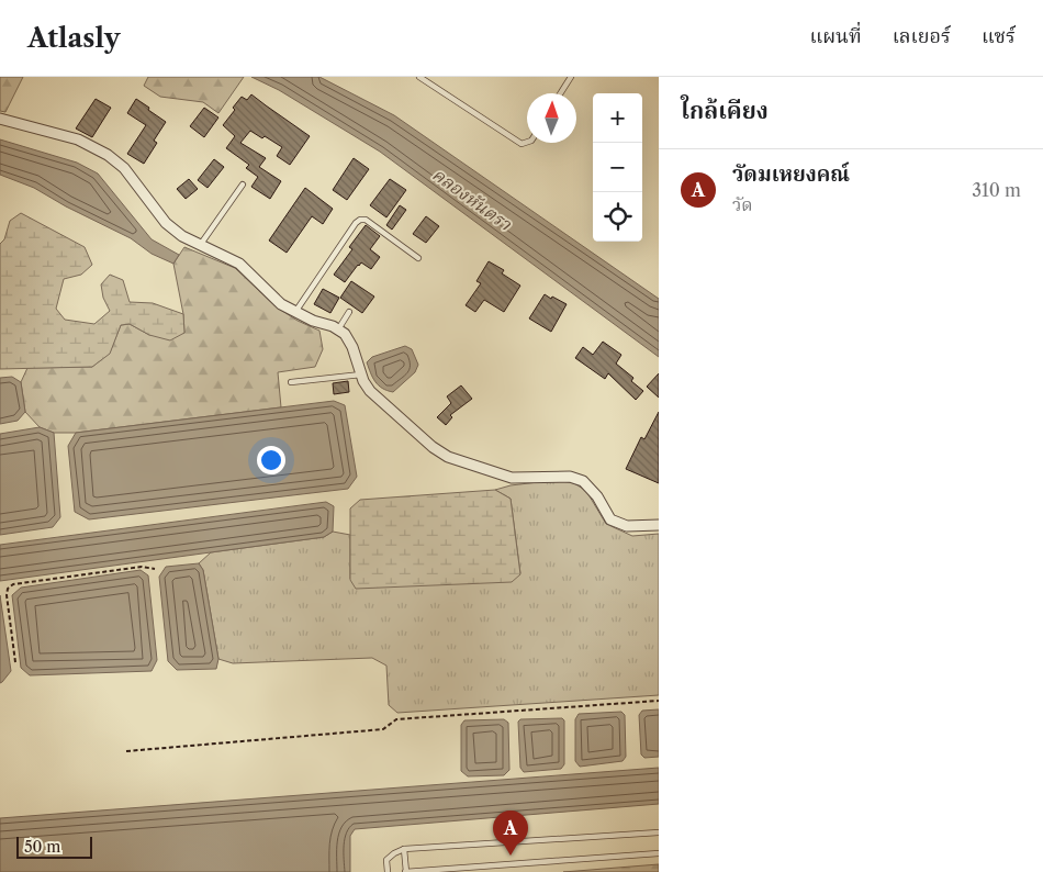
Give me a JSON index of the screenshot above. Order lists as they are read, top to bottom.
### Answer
{
  "water": ["คลองหันตรา"],
  "scale_bar": "50 m",
  "north": "top",
  "page": {
    "header": "Atlasly",
    "nav": ["แผนที่", "เลเยอร์", "แชร์"],
    "heading": "ใกล้เคียง",
    "map_buttons": ["+", "−"],
    "list": [
      {
        "mark": "A",
        "name": "วัดมเหยงคณ์",
        "note": "วัด",
        "value": "310 m"
      }
    ],
    "pins": "A",
    "scale": "50 m"
  }
}
